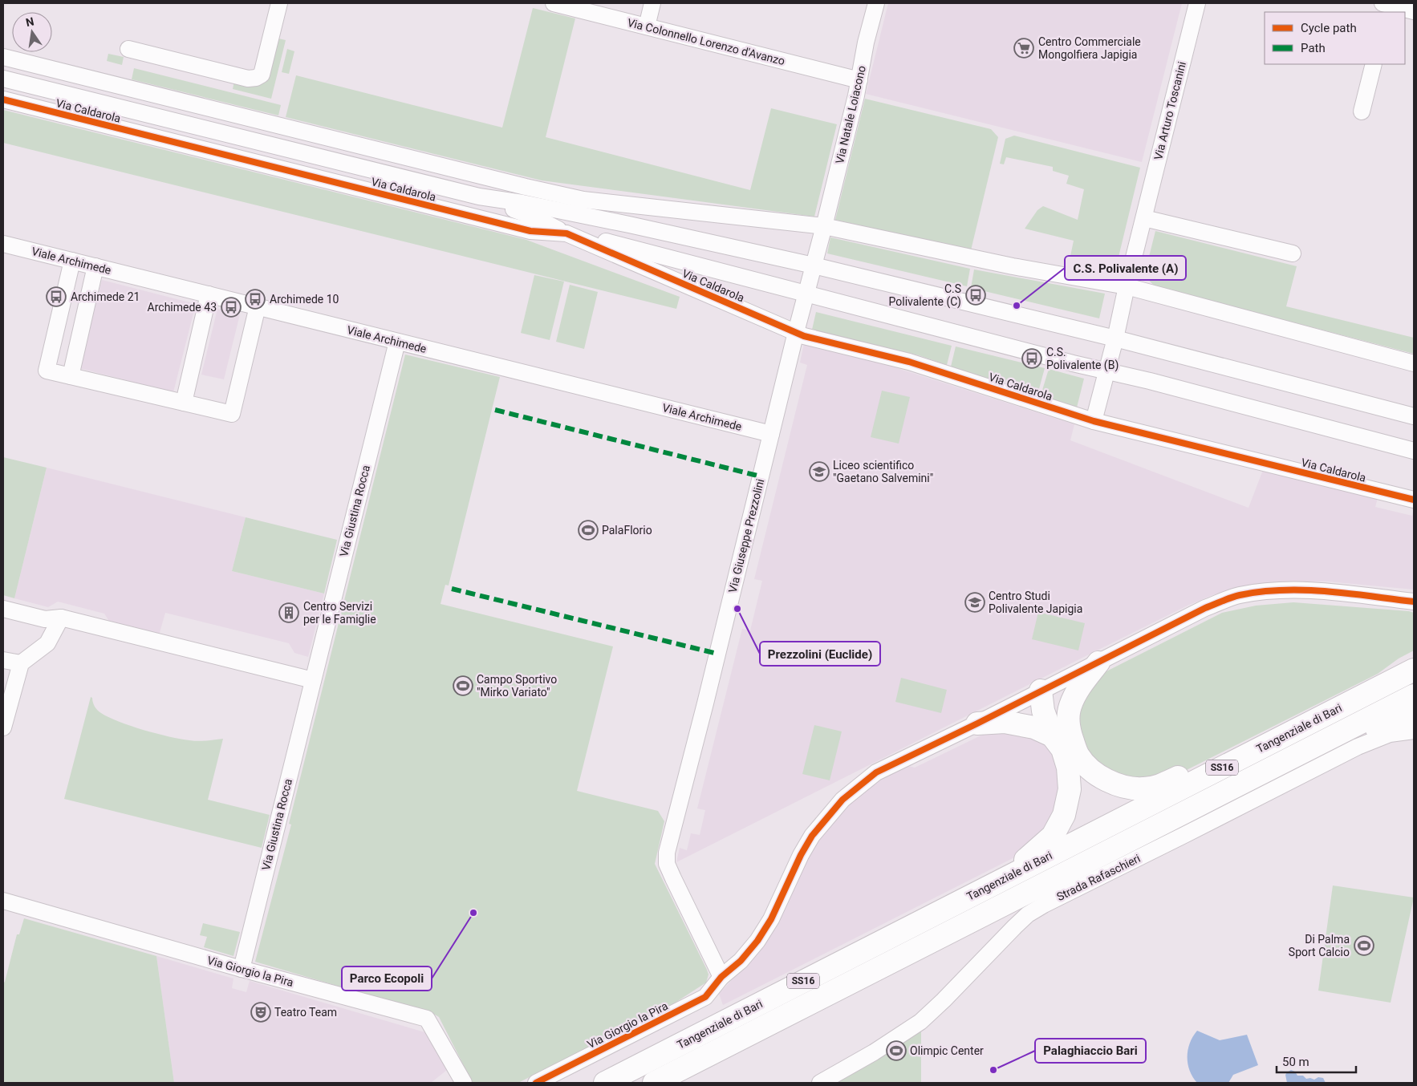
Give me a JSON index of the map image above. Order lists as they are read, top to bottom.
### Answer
{
  "streets": {
    "highway": ["Tangenziale di Bari", "SS16"],
    "street": [
      "Via Colonnello Lorenzo d'Avanzo",
      "Via Caldarola",
      "Via Arturo Toscanini",
      "Via Natale Loiacono",
      "Viale Archimede",
      "Via Giustina Rocca",
      "Via Giuseppe Prezzolini",
      "Strada Rafaschieri",
      "Via Giorgio la Pira"
    ]
  },
  "crossings": [
    ["Via Colonnello Lorenzo d'Avanzo", "Via Natale Loiacono"],
    ["Via Caldarola", "Via Arturo Toscanini"],
    ["Via Caldarola", "Via Natale Loiacono"],
    ["Via Caldarola", "Via Giuseppe Prezzolini"],
    ["Via Natale Loiacono", "Via Giuseppe Prezzolini"],
    ["Viale Archimede", "Via Giustina Rocca"],
    ["Viale Archimede", "Via Giuseppe Prezzolini"],
    ["Via Giustina Rocca", "Via Giorgio la Pira"],
    ["Via Giuseppe Prezzolini", "Via Giorgio la Pira"]
  ],
  "places": {
    "supermarket": ["Centro Commerciale Mongolfiera Japigia"],
    "bus stop": [
      "C.S Polivalente (C)",
      "Archimede 21",
      "Archimede 10",
      "Archimede 43",
      "C.S. Polivalente (B)"
    ],
    "other": [
      "C.S. Polivalente (A)",
      "Prezzolini (Euclide)",
      "Parco Ecopoli",
      "Palaghiaccio Bari"
    ],
    "school or university": ["Liceo scientifico \"Gaetano Salvemini\"", "Centro Studi Polivalente Japigia"],
    "sports": [
      "PalaFlorio",
      "Campo Sportivo \"Mirko Variato\"",
      "Di Palma Sport Calcio",
      "Olimpic Center"
    ],
    "building": ["Centro Servizi per le Famiglie"],
    "theatre": ["Teatro Team"]
  },
  "legend": ["Cycle path", "Path"],
  "scale_bar": "50 m",
  "north": "top"
}
